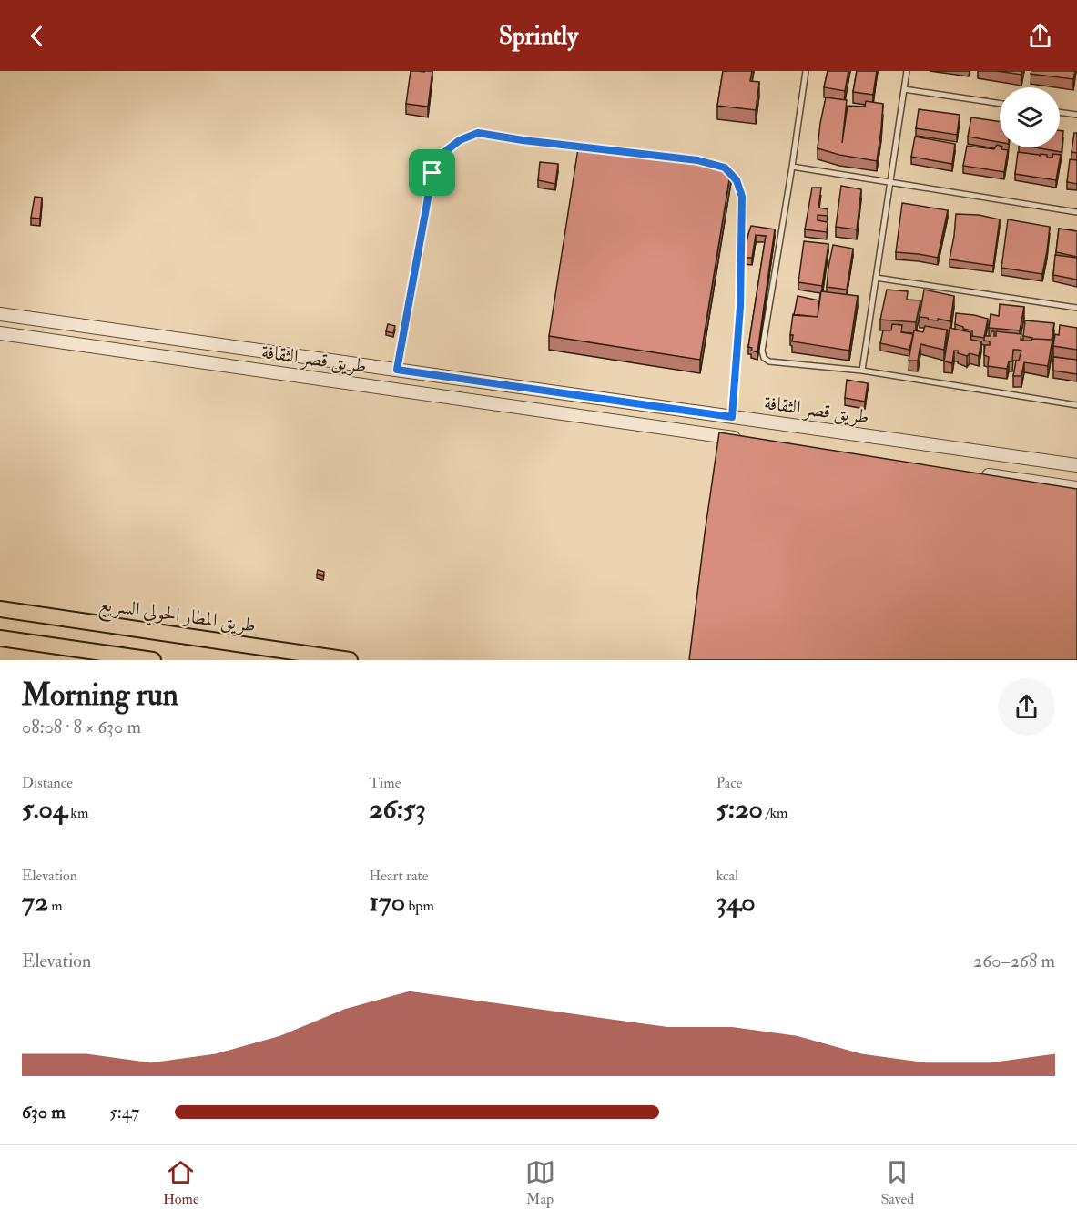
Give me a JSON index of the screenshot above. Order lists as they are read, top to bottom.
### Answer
{
  "streets": {
    "highway": ["طريق المطار الحولي السريع"],
    "street": ["طريق قصر الثقافة"]
  },
  "page": {
    "header": "Sprintly",
    "heading": ["Morning run", "08:08 · 8 × 630 m"],
    "stats": [
      ["Distance", "5.04 km"],
      ["Time", "26:53"],
      ["Pace", "5:20 /km"],
      ["Elevation", "72 m"],
      ["Heart rate", "170 bpm"],
      ["kcal", "340"]
    ],
    "chart": ["Elevation", "260–268 m"],
    "list": [
      {
        "name": "630 m",
        "note": "5:47"
      }
    ],
    "tabs": ["Home", "Map", "Saved"]
  }
}
